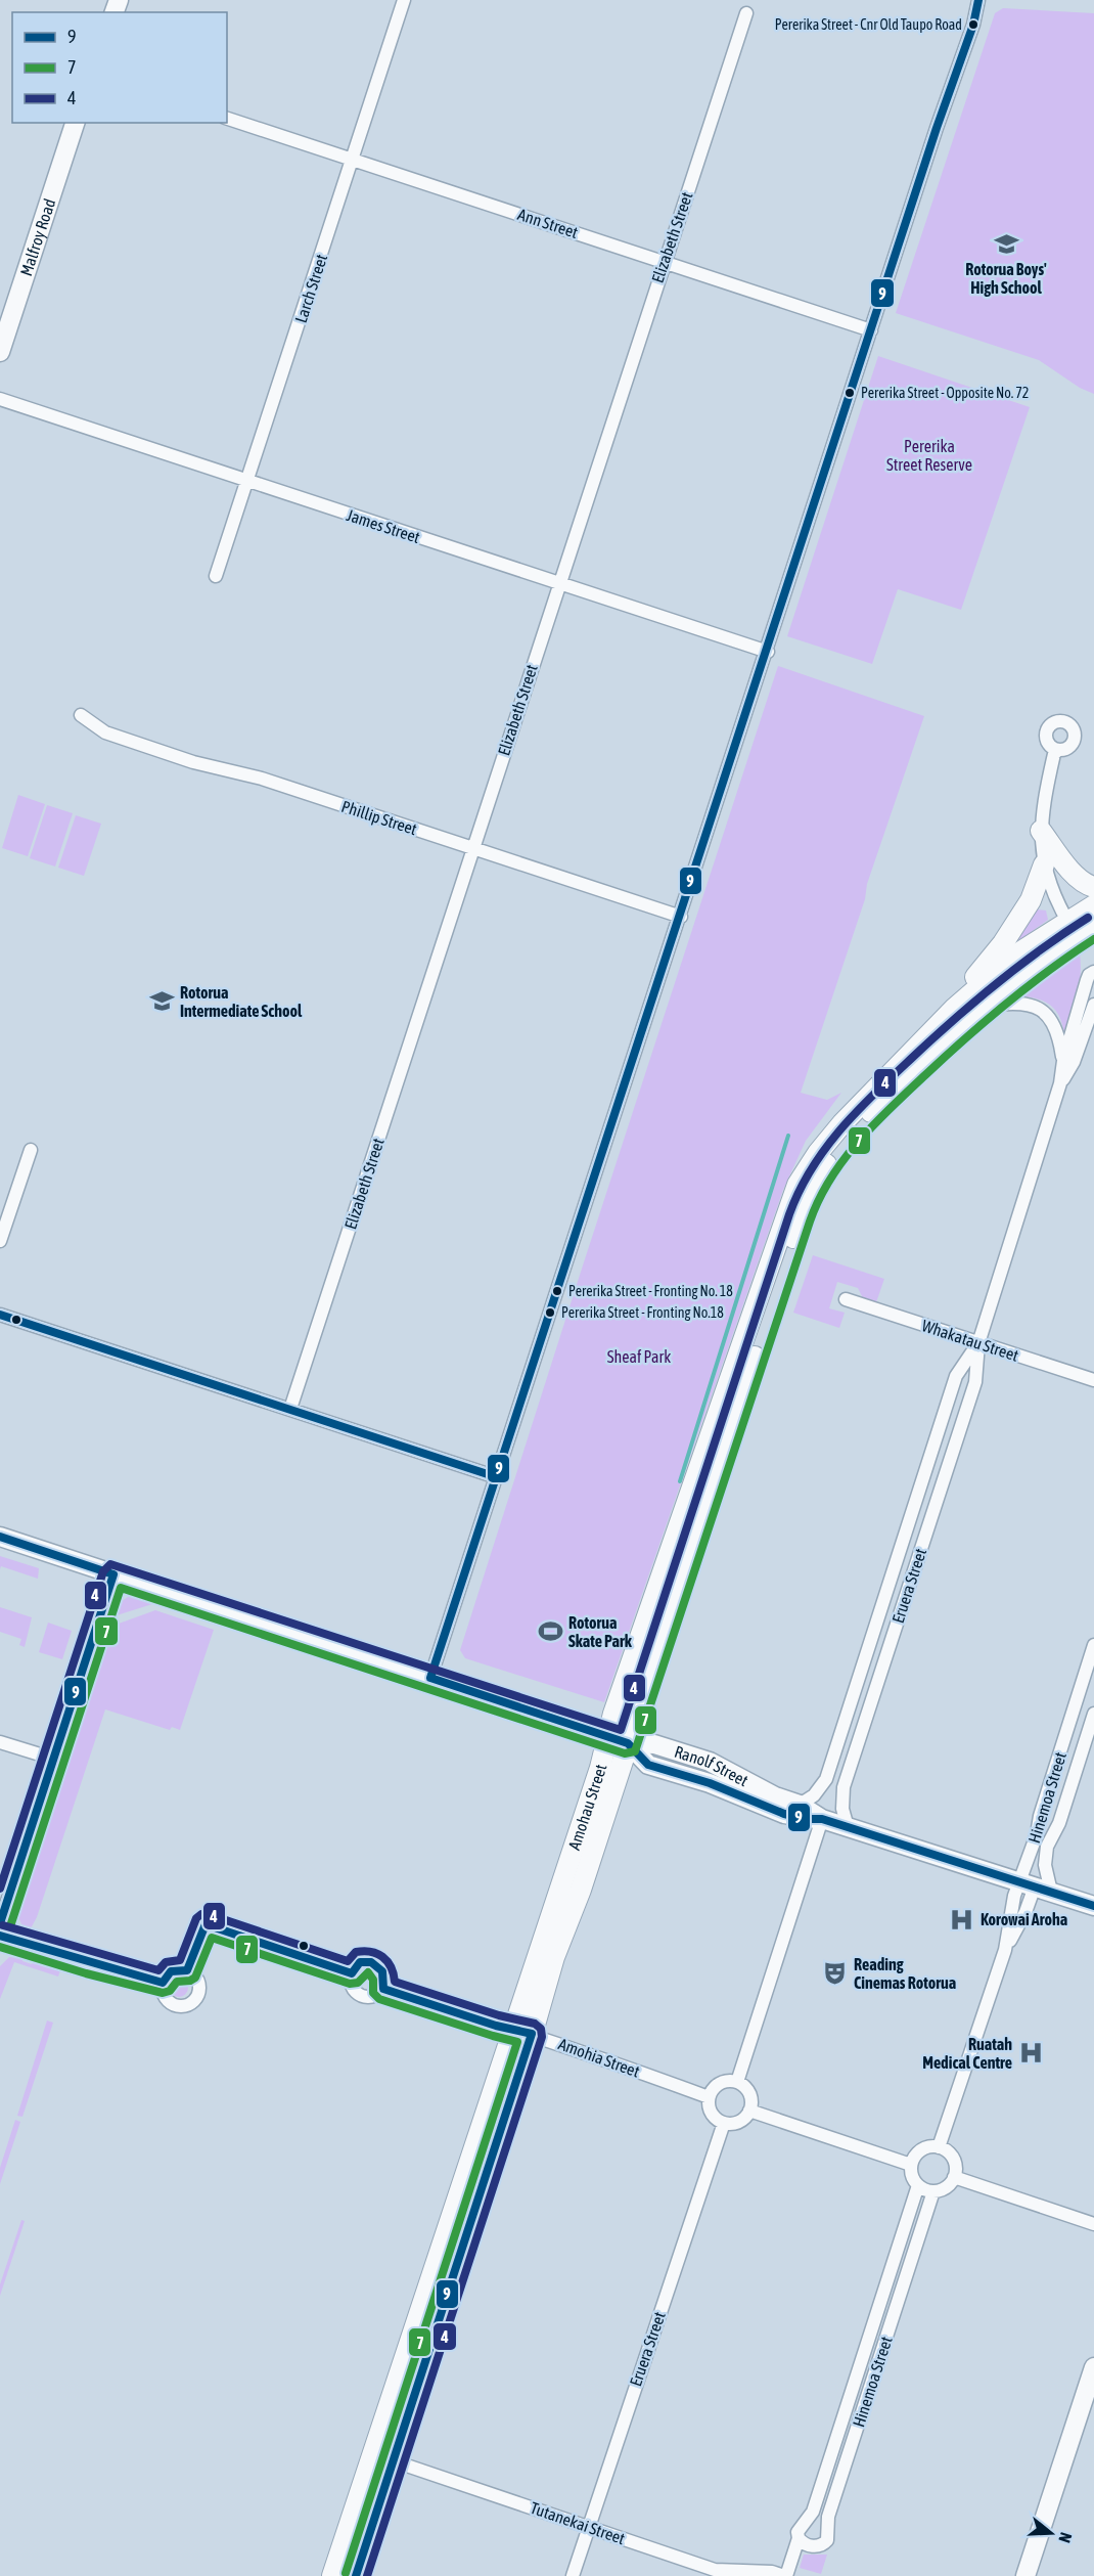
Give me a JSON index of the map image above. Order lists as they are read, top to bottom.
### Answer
{
  "streets": {
    "main road": ["Malfroy Road", "Ranolf Street", "Amohau Street"],
    "street": [
      "Ann Street",
      "Elizabeth Street",
      "Larch Street",
      "James Street",
      "Phillip Street",
      "Whakatau Street",
      "Eruera Street",
      "Hinemoa Street",
      "Amohia Street",
      "Tutanekai Street"
    ]
  },
  "crossings": [
    ["Ann Street", "Elizabeth Street"],
    ["Ann Street", "Larch Street"],
    ["Elizabeth Street", "James Street"],
    ["Elizabeth Street", "Phillip Street"],
    ["Larch Street", "James Street"],
    ["Whakatau Street", "Eruera Street"],
    ["Eruera Street", "Ranolf Street"],
    ["Eruera Street", "Amohau Street"],
    ["Eruera Street", "Amohia Street"],
    ["Eruera Street", "Tutanekai Street"],
    ["Ranolf Street", "Hinemoa Street"],
    ["Ranolf Street", "Amohau Street"],
    ["Hinemoa Street", "Tutanekai Street"],
    ["Amohau Street", "Amohia Street"],
    ["Amohau Street", "Tutanekai Street"]
  ],
  "parks": ["Pererika Street Reserve", "Sheaf Park"],
  "places": {
    "other": [
      "Pererika Street - Cnr Old Taupo Road",
      "Pererika Street - Opposite No. 72",
      "Pererika Street - Fronting No. 18",
      "Pererika Street - Fronting No.18"
    ],
    "school or university": ["Rotorua Boys' High School", "Rotorua Intermediate School"],
    "sports": ["Rotorua Skate Park"],
    "hospital": ["Korowai Aroha", "Ruatah Medical Centre"],
    "theatre": ["Reading Cinemas Rotorua"]
  },
  "lines": ["transit line 9", "transit line 4", "transit line 7"],
  "legend": ["9", "7", "4"],
  "north": "right"
}
